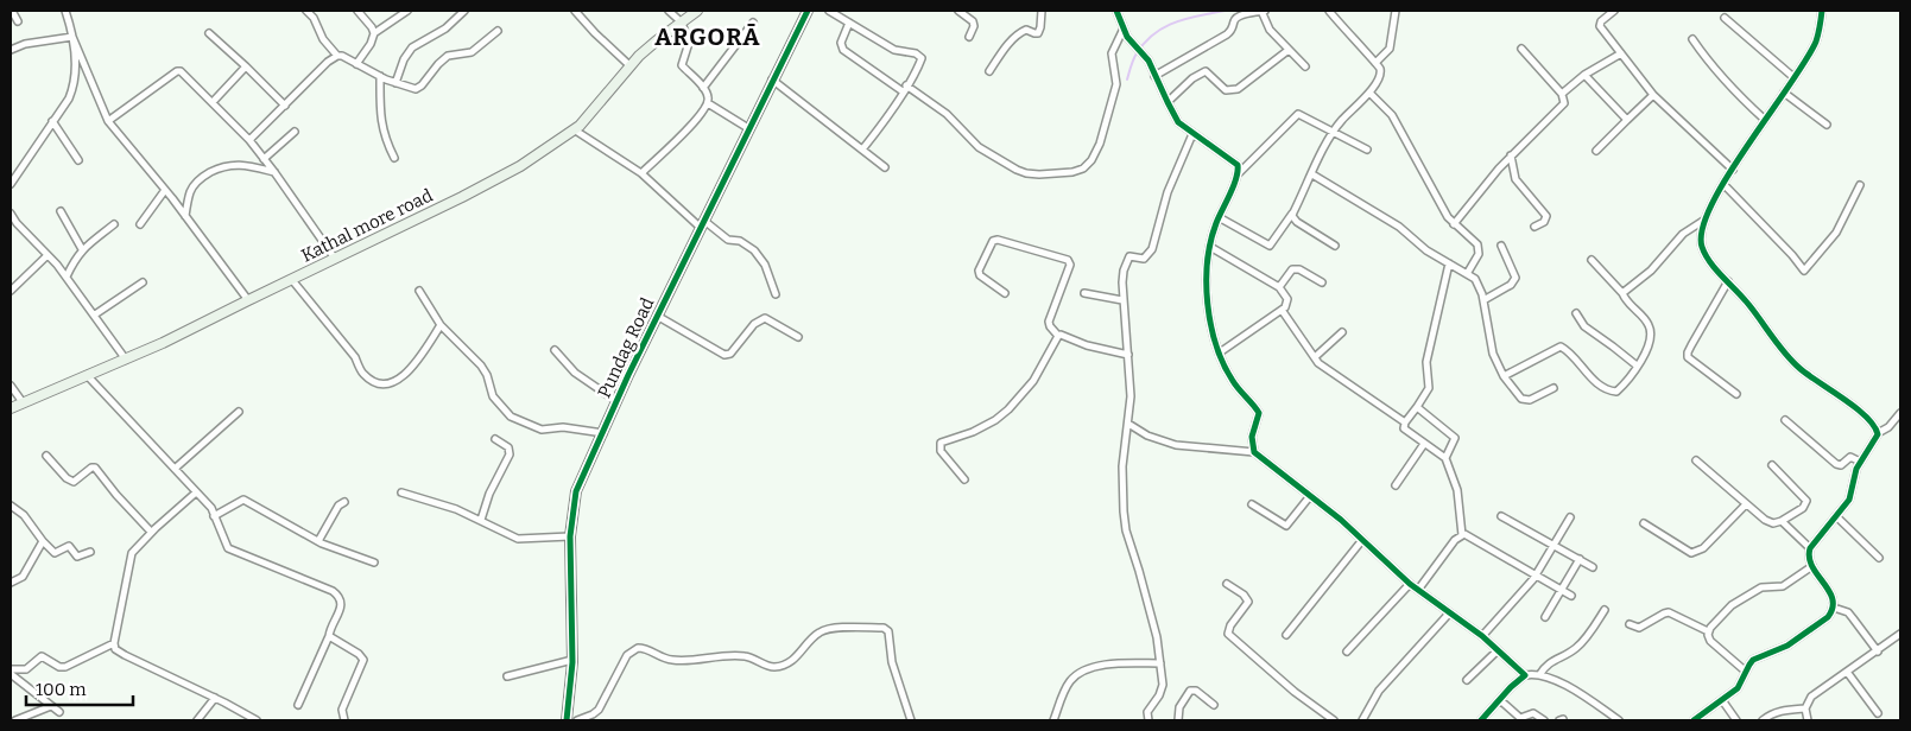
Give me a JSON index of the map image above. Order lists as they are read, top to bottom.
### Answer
{
  "streets": {
    "main road": ["Kathal more road", "Pundag Road"]
  },
  "districts": ["ARGORĀ"],
  "scale_bar": "100 m"
}
